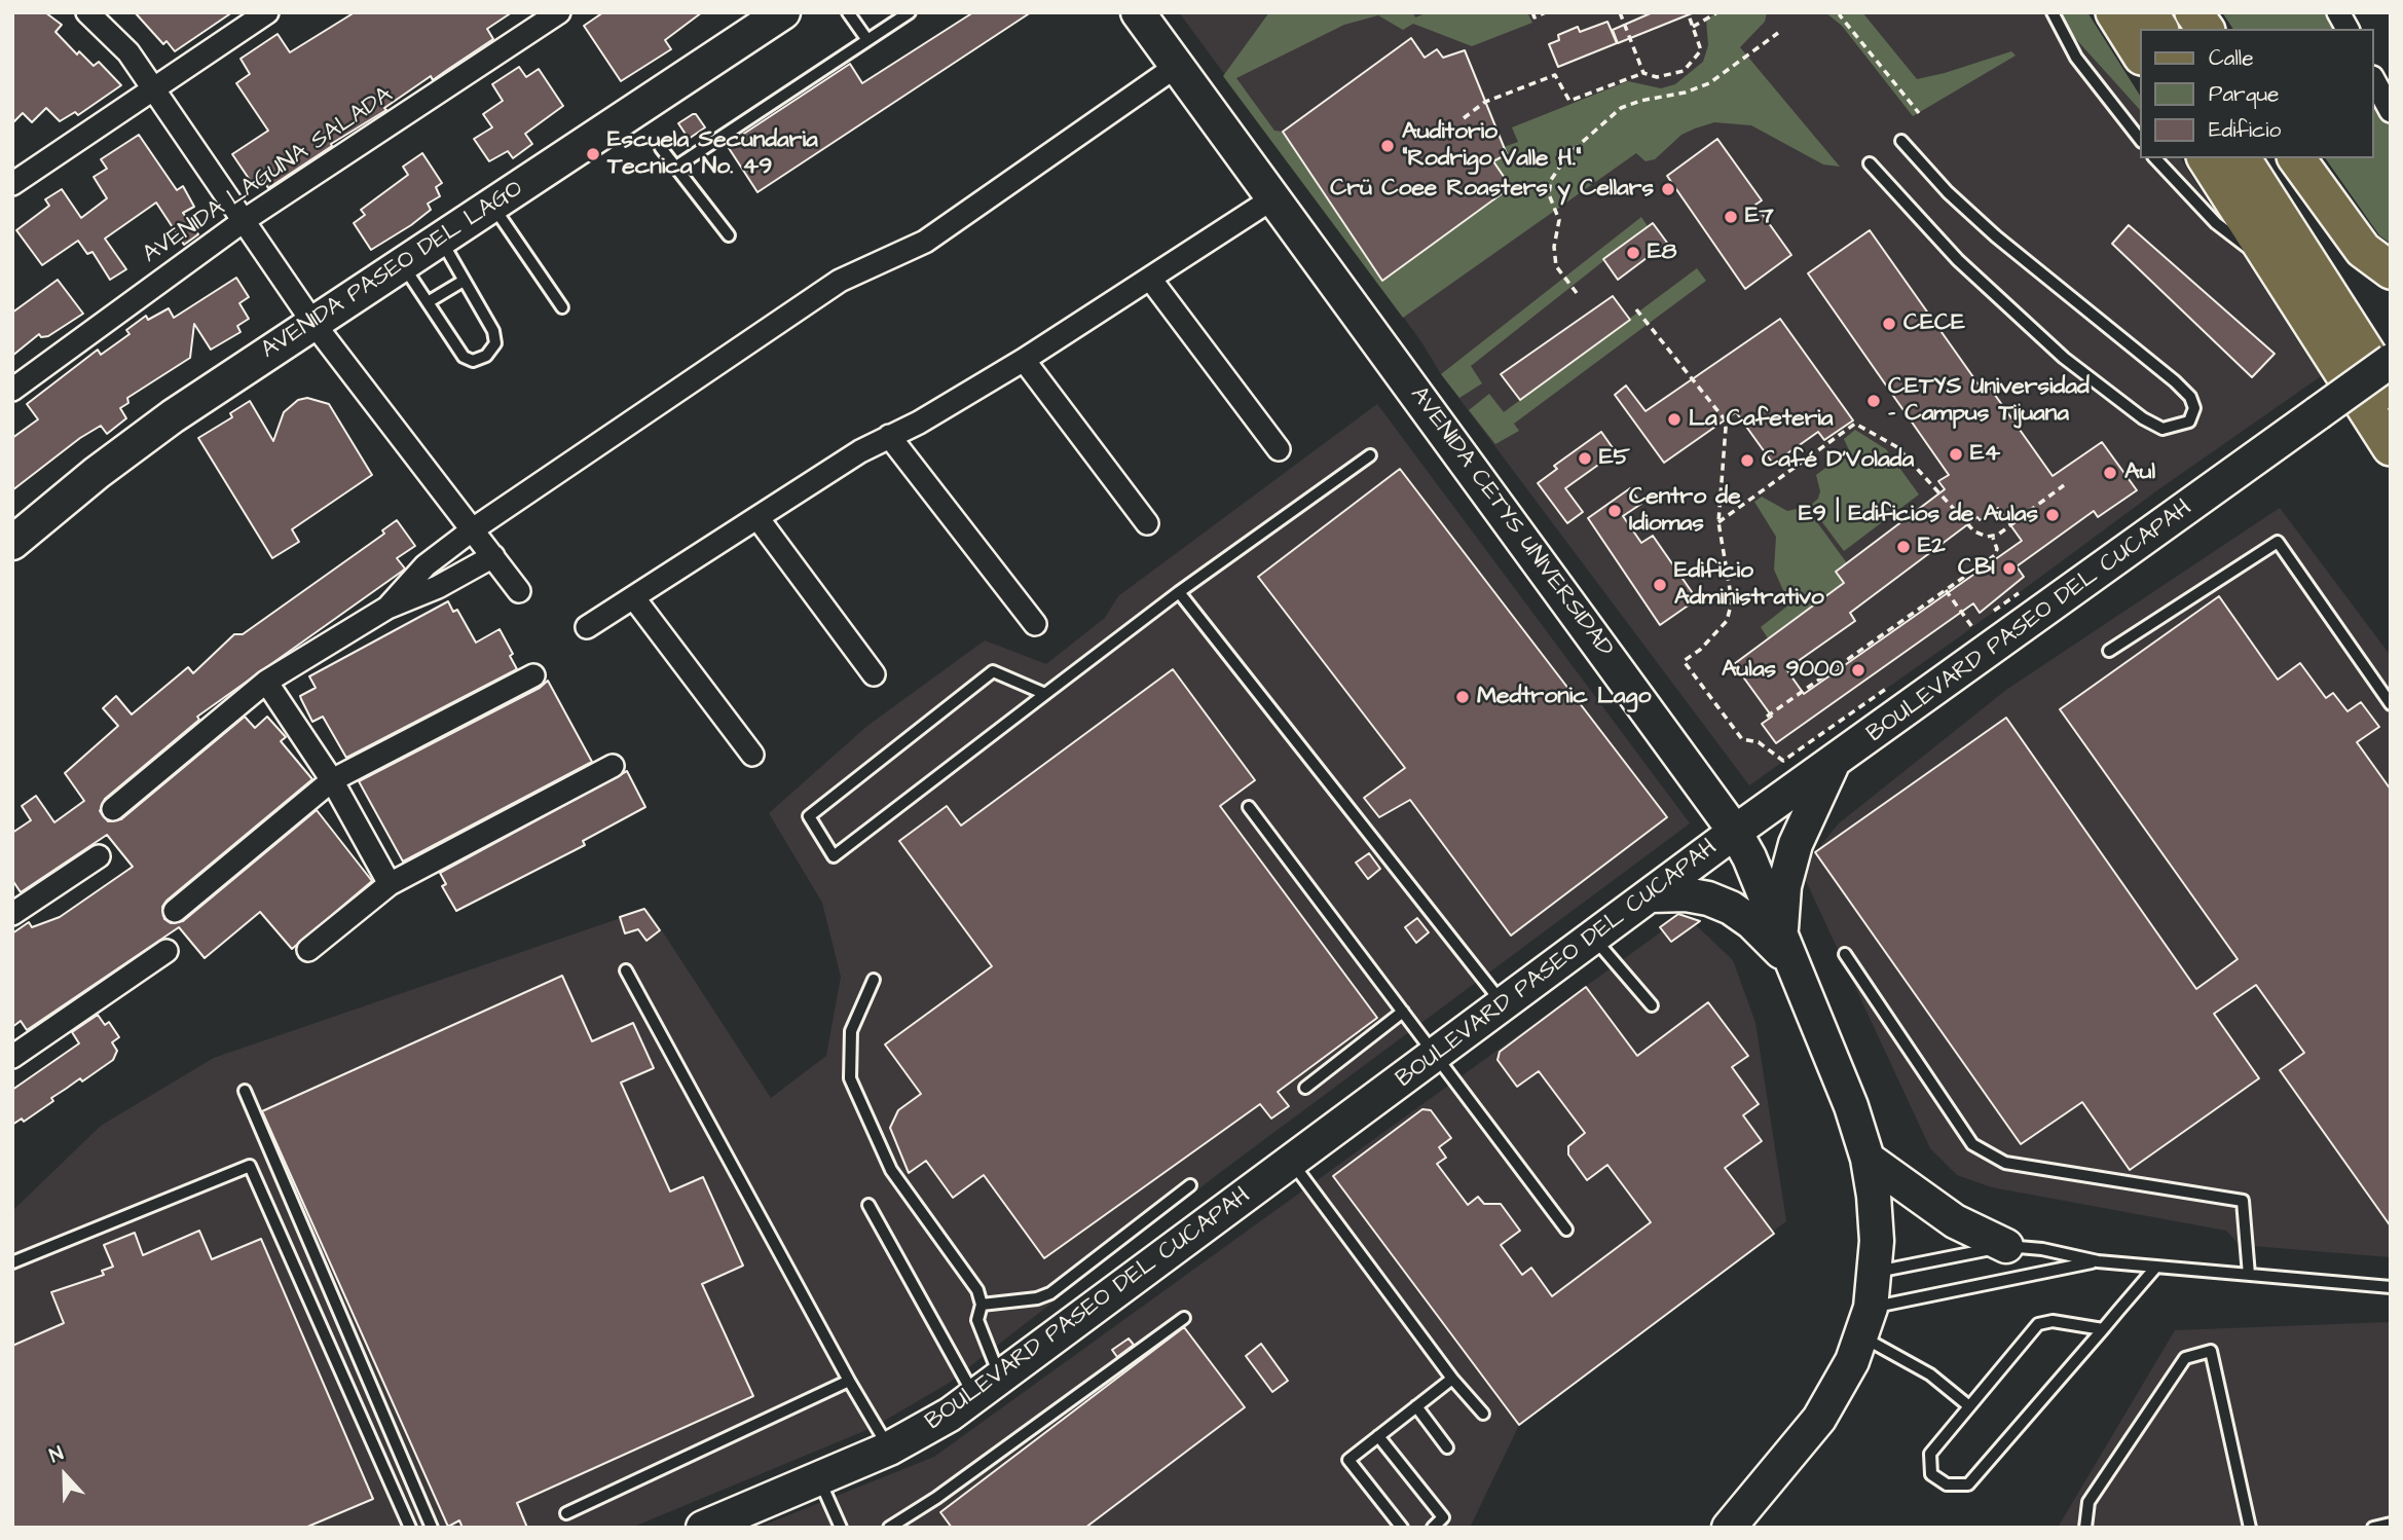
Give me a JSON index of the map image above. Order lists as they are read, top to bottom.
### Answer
{
  "streets": {
    "main road": ["AVENIDA PASEO DEL LAGO", "AVENIDA CETYS UNIVERSIDAD", "BOULEVARD PASEO DEL CUCAPAH"],
    "street": ["AVENIDA LAGUNA SALADA"]
  },
  "crossings": [
    ["AVENIDA CETYS UNIVERSIDAD", "BOULEVARD PASEO DEL CUCAPAH"]
  ],
  "places": [
    "Auditorio “Rodrigo Valle H.”",
    "Escuela Secundaria Tecnica No. 49",
    "Crü Coee Roasters y Cellars",
    "E7",
    "E8",
    "CECE",
    "CETYS Universidad - Campus Tijuana",
    "La Cafeteria",
    "E4",
    "E5",
    "Café D'Volada",
    "Aul",
    "Centro de Idiomas",
    "E9 | Edificios de Aulas",
    "E2",
    "CBI",
    "Edificio Administrativo",
    "Aulas 9000",
    "Medtronic Lago"
  ],
  "legend": ["Calle", "Parque", "Edificio"],
  "north": "top"
}
